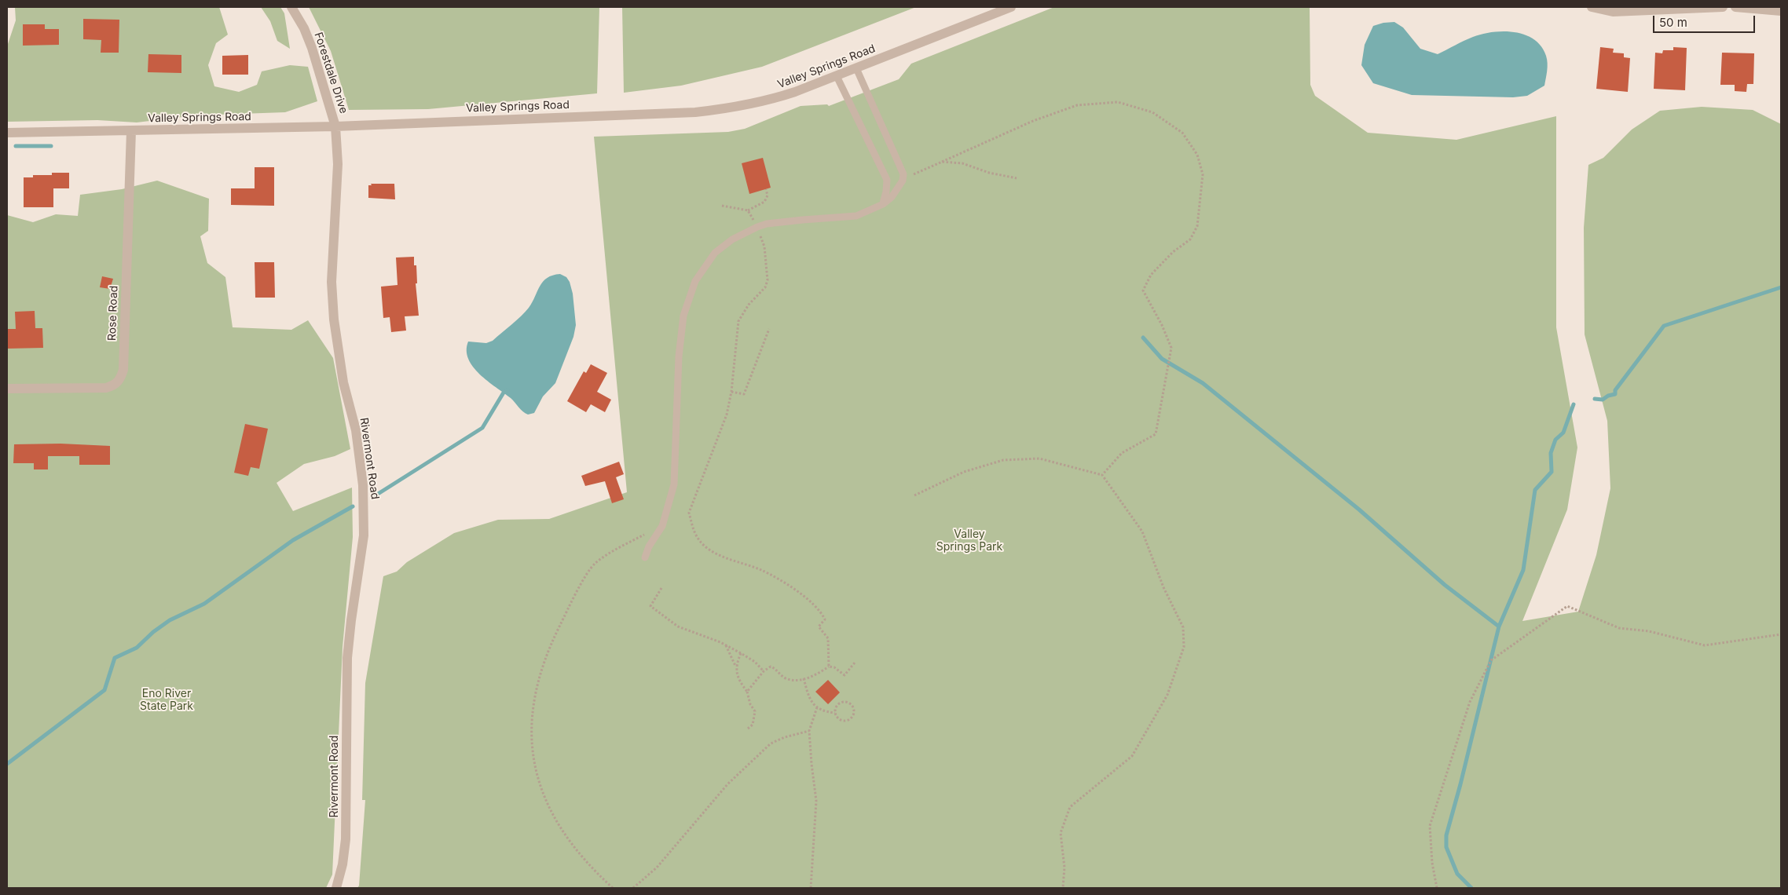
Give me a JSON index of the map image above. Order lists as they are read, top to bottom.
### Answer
{
  "streets": {
    "street": [
      "Valley Springs Road",
      "Forestdale Drive",
      "Rose Road",
      "Rivermont Road"
    ]
  },
  "crossings": [
    ["Valley Springs Road", "Forestdale Drive"],
    ["Valley Springs Road", "Rose Road"],
    ["Valley Springs Road", "Rivermont Road"],
    ["Forestdale Drive", "Rivermont Road"]
  ],
  "parks": ["Valley Springs Park", "Eno River State Park"],
  "scale_bar": "50 m"
}
